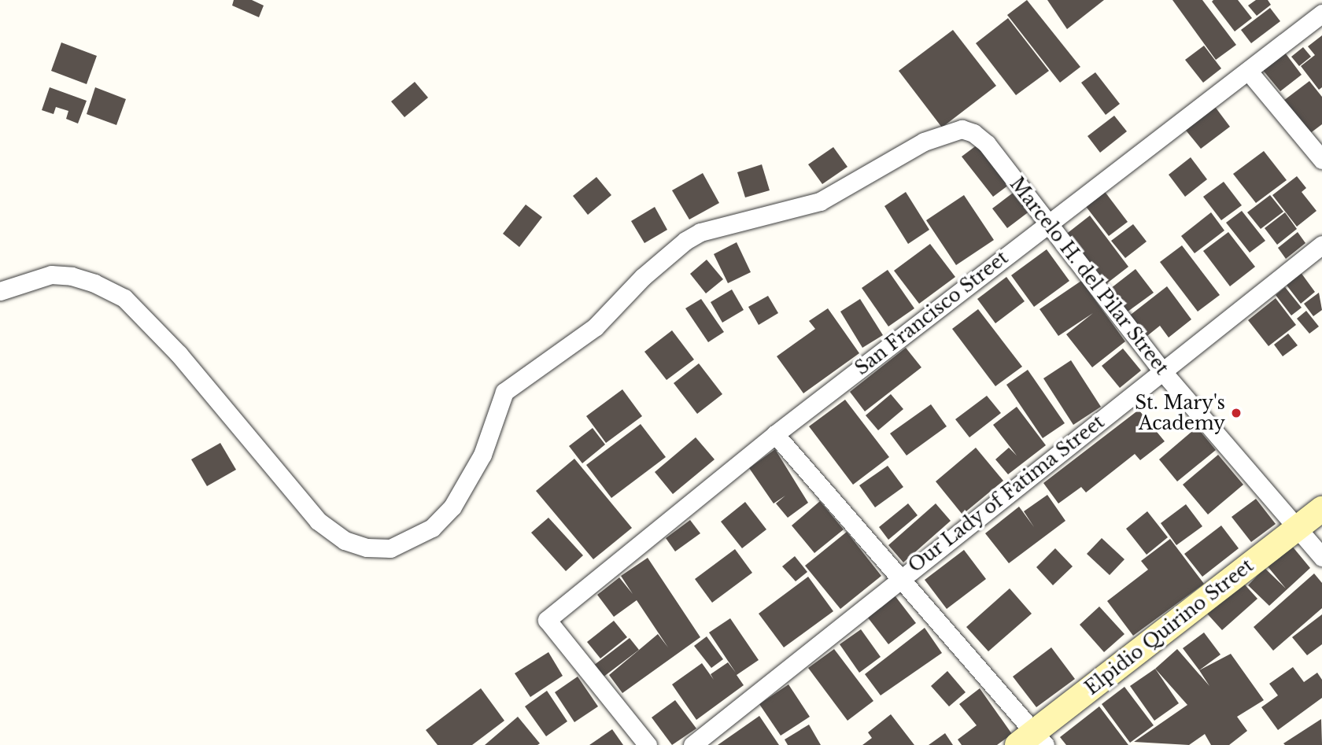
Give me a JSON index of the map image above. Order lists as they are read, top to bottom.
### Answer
{
  "streets": {
    "street": [
      "Marcelo H. del Pilar Street",
      "San Francisco Street",
      "Our Lady of Fatima Street",
      "Elpidio Quirino Street"
    ]
  },
  "crossings": [
    ["Marcelo H. del Pilar Street", "San Francisco Street"],
    ["Marcelo H. del Pilar Street", "Our Lady of Fatima Street"],
    ["Marcelo H. del Pilar Street", "Elpidio Quirino Street"]
  ],
  "places": ["St. Mary's Academy"]
}
